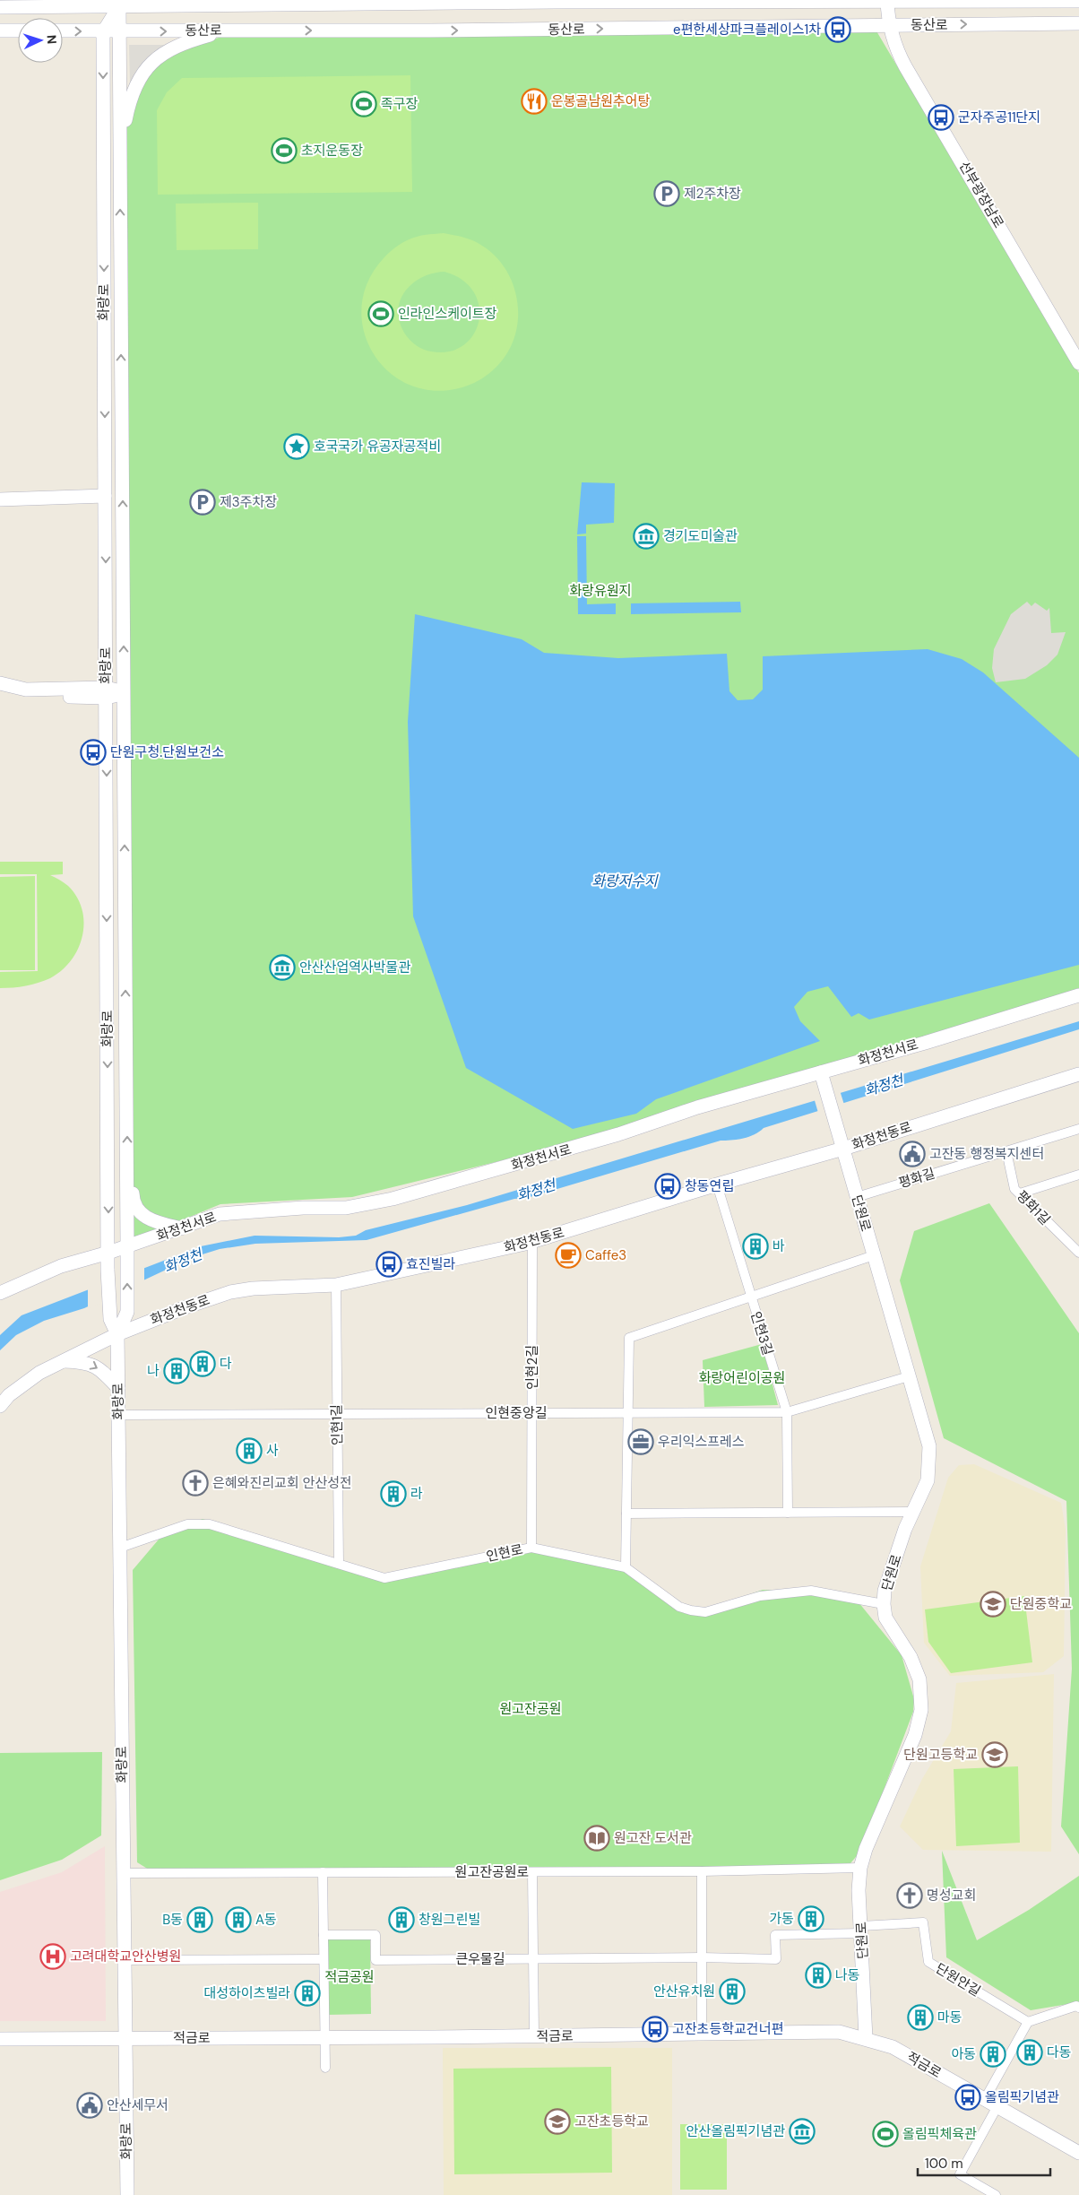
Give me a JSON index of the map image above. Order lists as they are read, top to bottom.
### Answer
{
  "streets": {
    "street": [
      "동산로",
      "선부광장남로",
      "화랑로",
      "화정천서로",
      "화정천동로",
      "평화길",
      "평화1길",
      "단원로",
      "인현3길",
      "인현2길",
      "인현중앙길",
      "인현1길",
      "인현로",
      "원고잔공원로",
      "큰우물길",
      "단원안길",
      "적금로"
    ]
  },
  "crossings": [
    ["동산로", "선부광장남로"],
    ["동산로", "화랑로"],
    ["화랑로", "화정천서로"],
    ["화랑로", "화정천동로"],
    ["화랑로", "인현중앙길"],
    ["화랑로", "인현로"],
    ["화랑로", "원고잔공원로"],
    ["화랑로", "적금로"],
    ["화정천서로", "단원로"],
    ["화정천동로", "단원로"],
    ["화정천동로", "인현3길"],
    ["화정천동로", "인현2길"],
    ["화정천동로", "인현1길"],
    ["평화길", "평화1길"],
    ["평화길", "단원로"],
    ["단원로", "인현중앙길"],
    ["단원로", "인현로"],
    ["단원로", "원고잔공원로"],
    ["단원로", "큰우물길"],
    ["단원로", "단원안길"],
    ["단원로", "적금로"],
    ["인현3길", "인현중앙길"],
    ["인현2길", "인현중앙길"],
    ["인현2길", "인현로"],
    ["인현중앙길", "인현1길"],
    ["인현1길", "인현로"],
    ["큰우물길", "단원안길"]
  ],
  "water": ["화랑저수지", "화정천"],
  "parks": [
    "화랑유원지",
    "화랑어린이공원",
    "원고잔공원",
    "적금공원"
  ],
  "places": {
    "bus stop": [
      "e편한세상파크플레이스1차",
      "군자주공11단지",
      "단원구청.단원보건소",
      "창동연립",
      "효진빌라",
      "고잔초등학교건너편",
      "올림픽기념관"
    ],
    "restaurant": ["운봉골남원추어탕"],
    "sports": [
      "족구장",
      "초지운동장",
      "인라인스케이트장",
      "올림픽체육관"
    ],
    "parking": ["제2주차장", "제3주차장"],
    "place": ["호국국가 유공자공적비"],
    "museum": ["경기도미술관", "안산산업역사박물관", "안산올림픽기념관"],
    "public building": ["고잔동 행정복지센터", "안산세무서"],
    "building": [
      "바",
      "다",
      "나",
      "사",
      "라",
      "가동",
      "B동",
      "A동",
      "창원그린빌",
      "나동",
      "안산유치원",
      "대성하이츠빌라",
      "마동",
      "다동",
      "아동"
    ],
    "cafe": ["Caffe3"],
    "office": ["우리익스프레스"],
    "church": ["은혜와진리교회 안산성전", "명성교회"],
    "school or university": ["단원중학교", "단원고등학교", "고잔초등학교"],
    "library": ["원고잔 도서관"],
    "hospital": ["고려대학교안산병원"]
  },
  "scale_bar": "100 m",
  "north": "right"
}
